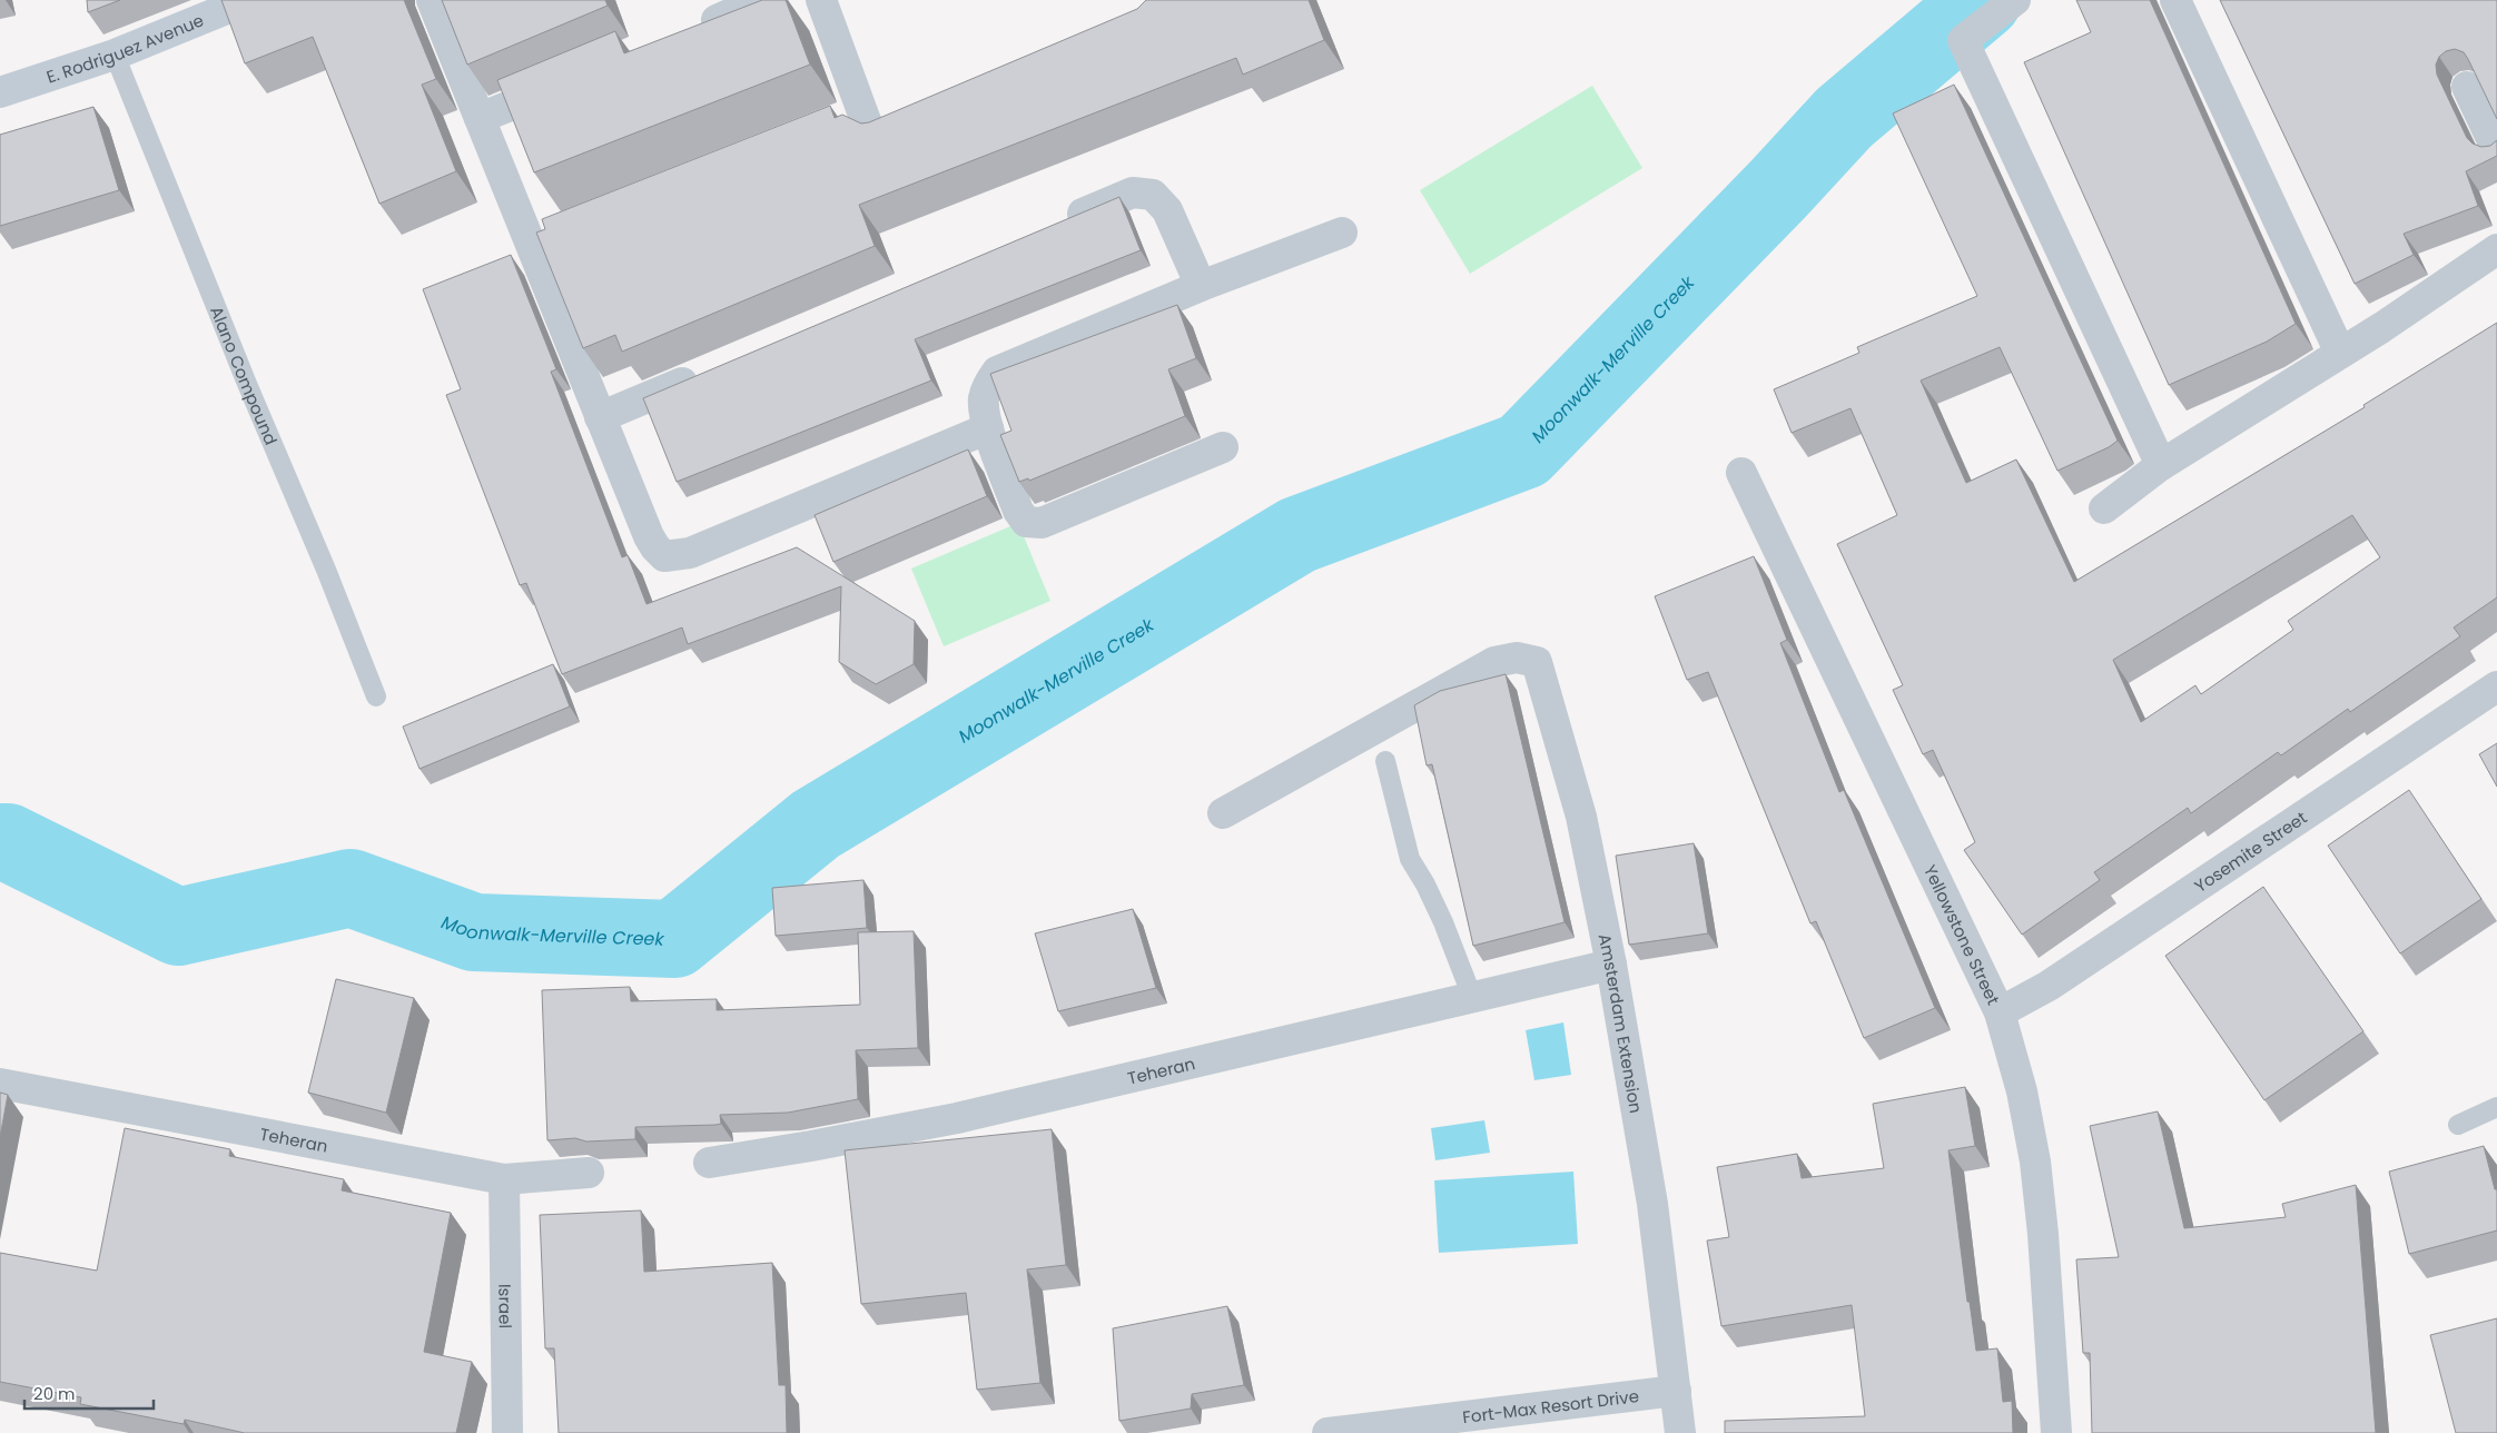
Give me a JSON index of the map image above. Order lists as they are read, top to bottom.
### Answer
{
  "streets": {
    "main road": ["E. Rodriguez Avenue"],
    "street": [
      "Yosemite Street",
      "Yellowstone Street",
      "Amsterdam Extension",
      "Teheran",
      "Israel",
      "Fort-Max Resort Drive"
    ],
    "lane": ["Alano Compound"]
  },
  "crossings": [
    ["E. Rodriguez Avenue", "Alano Compound"],
    ["Yosemite Street", "Yellowstone Street"],
    ["Amsterdam Extension", "Teheran"],
    ["Amsterdam Extension", "Fort-Max Resort Drive"],
    ["Teheran", "Israel"]
  ],
  "water": ["Moonwalk-Merville Creek"],
  "scale_bar": "20 m"
}
